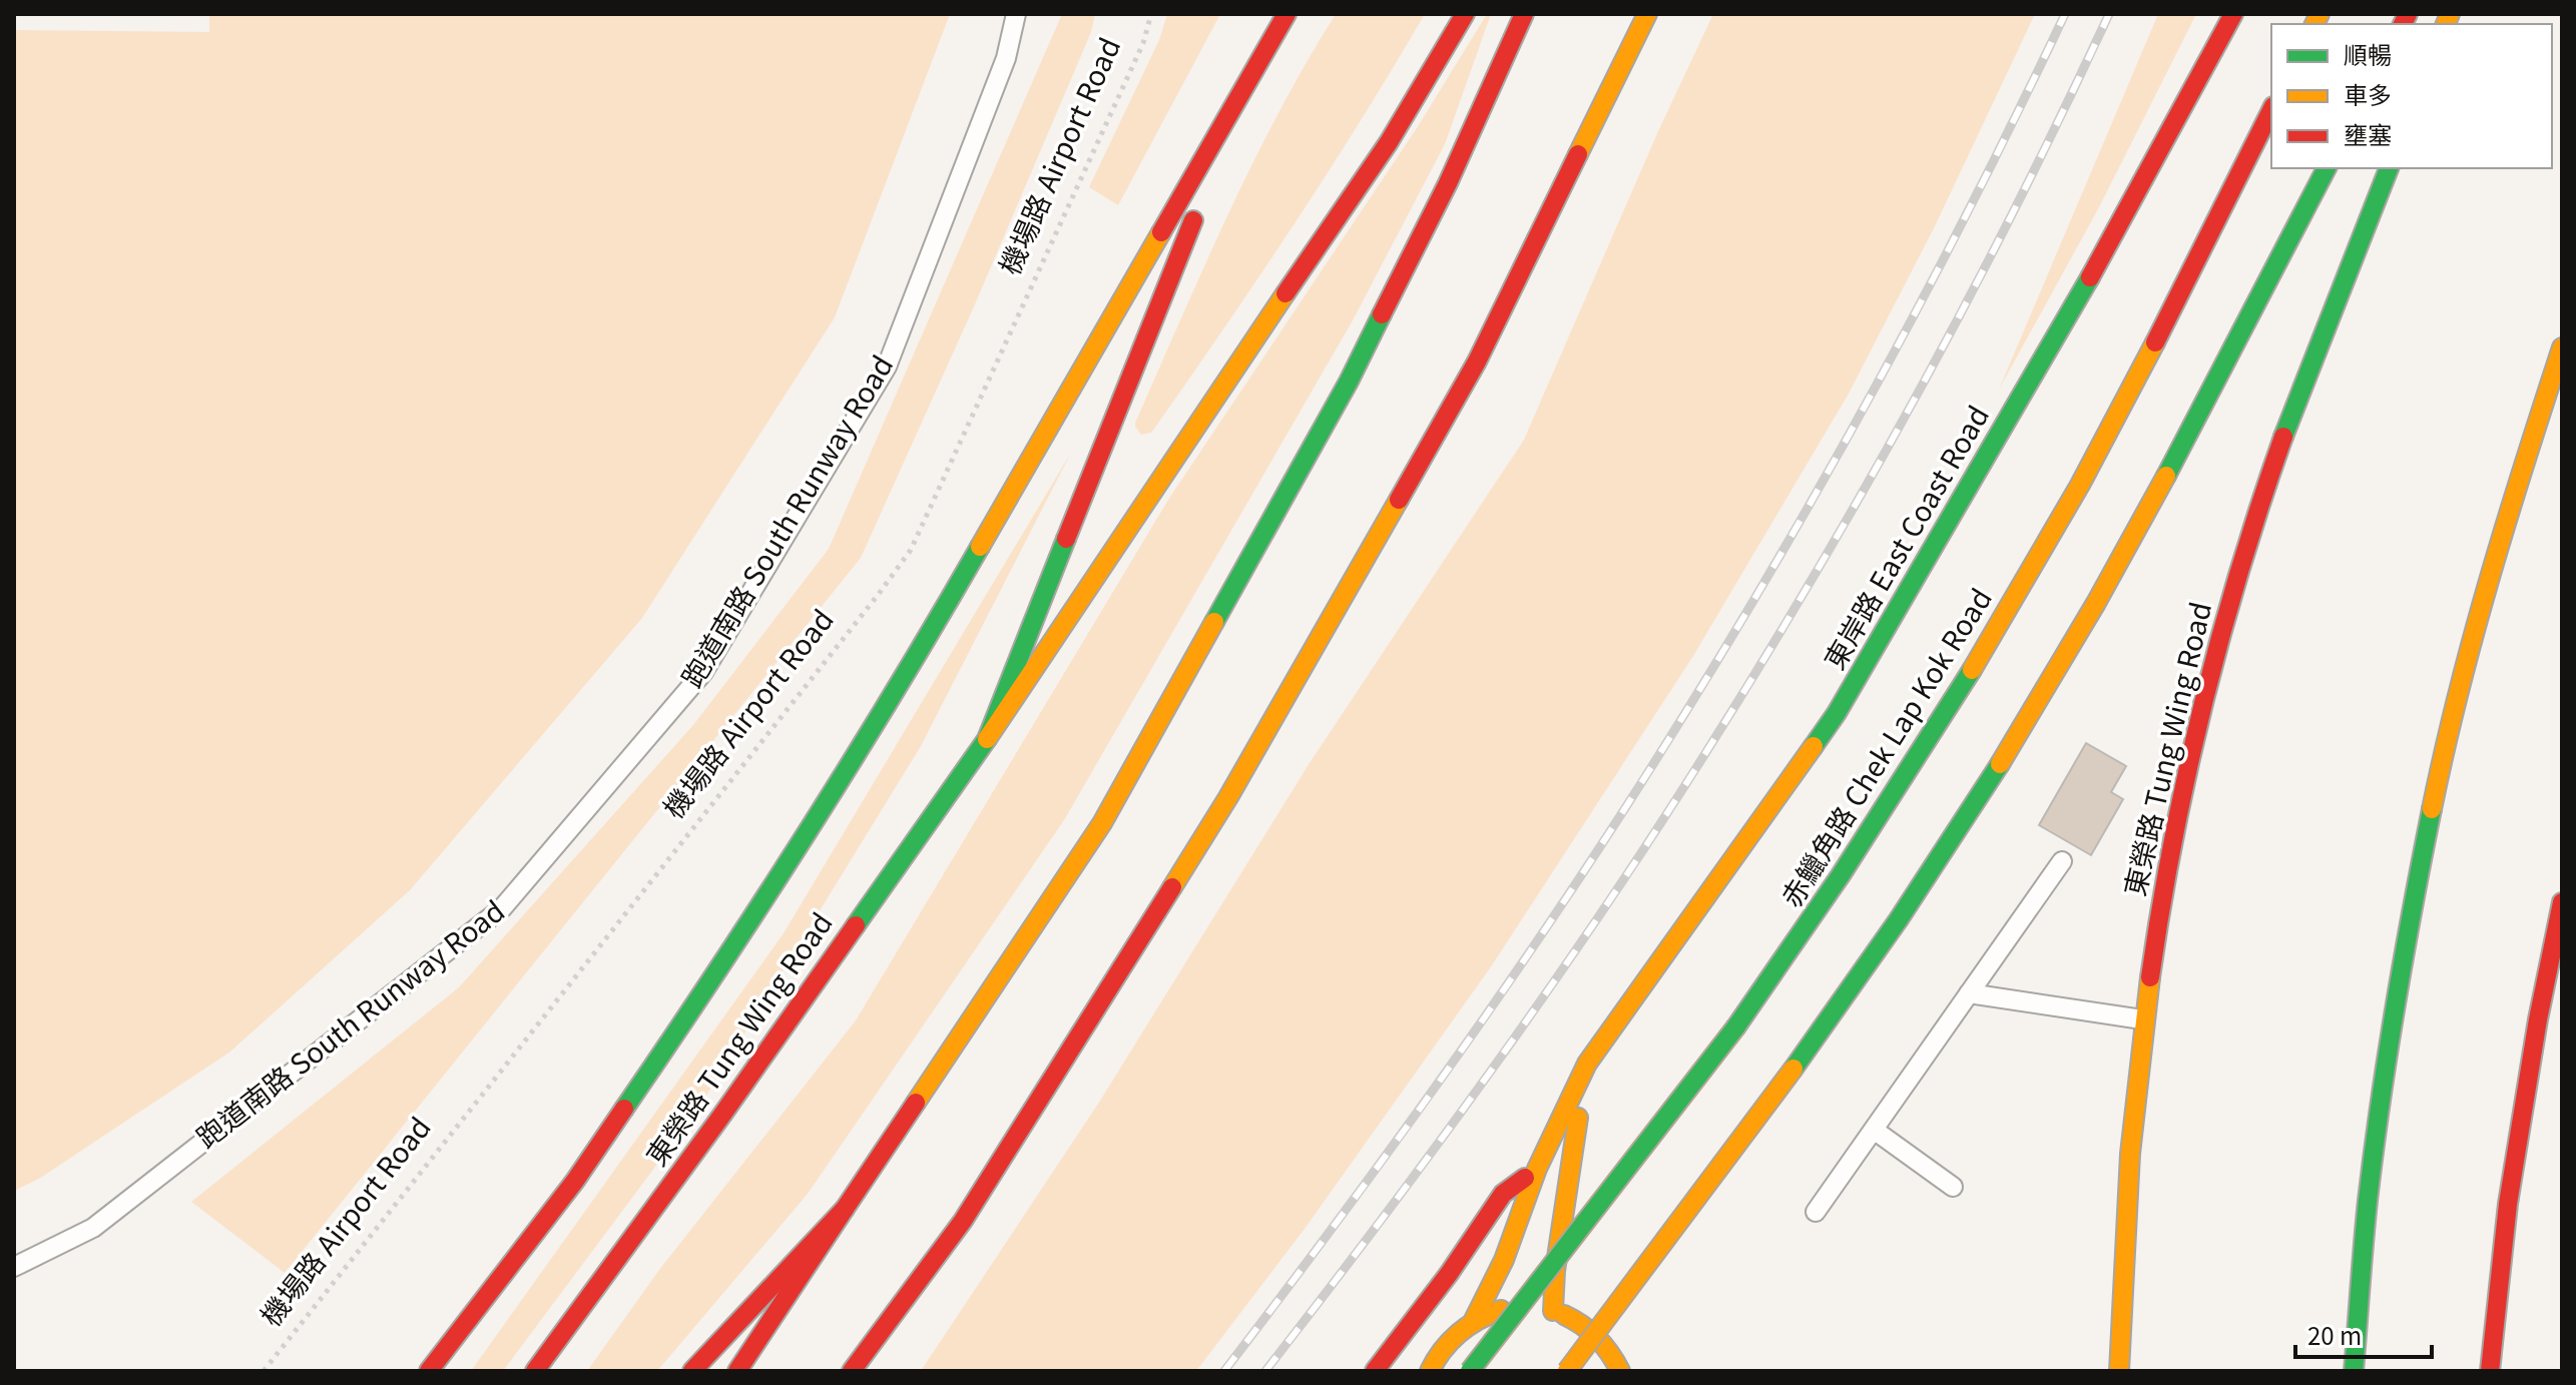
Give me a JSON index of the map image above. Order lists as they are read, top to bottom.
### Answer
{
  "streets": {
    "main road": ["東岸路 East Coast Road", "赤鱲角路 Chek Lap Kok Road", "東榮路 Tung Wing Road"],
    "lane": ["跑道南路 South Runway Road"],
    "path": ["機場路 Airport Road"]
  },
  "legend": ["順暢", "車多", "壅塞"],
  "scale_bar": "20 m"
}
